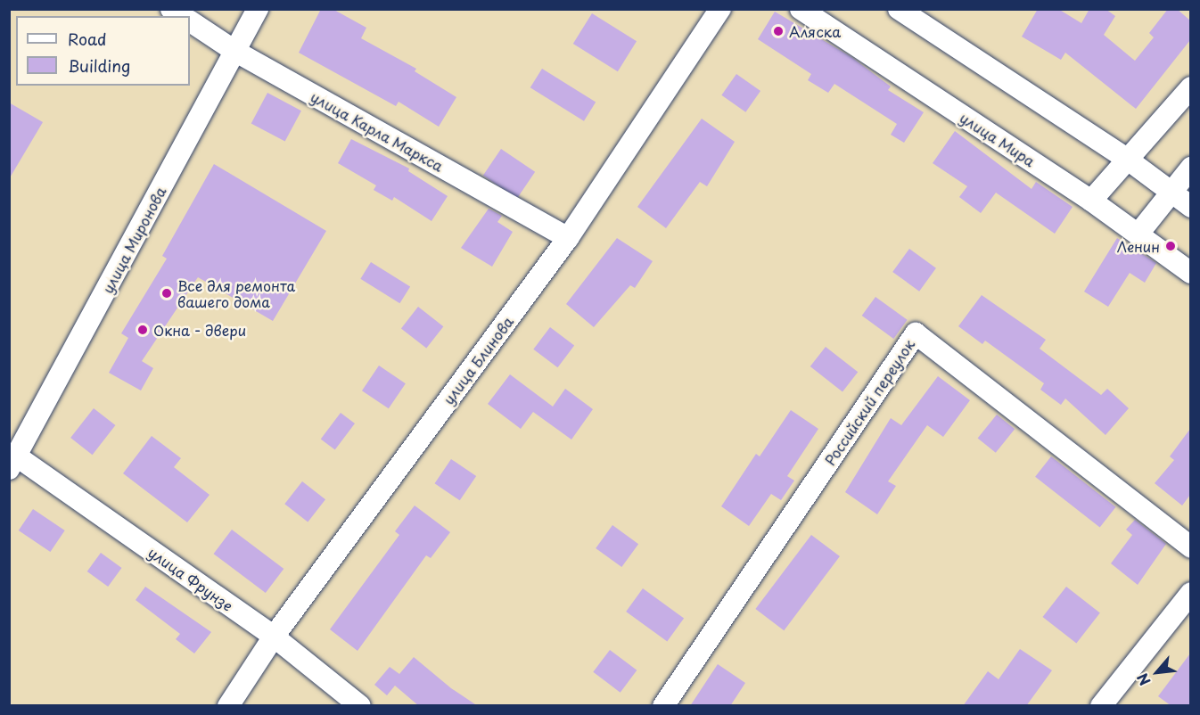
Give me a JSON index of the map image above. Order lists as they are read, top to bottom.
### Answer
{
  "streets": {
    "street": [
      "улица Карла Маркса",
      "улица Мира",
      "улица Миронова",
      "улица Блинова",
      "Российский переулок",
      "улица Фрунзе"
    ]
  },
  "crossings": [
    ["улица Карла Маркса", "улица Миронова"],
    ["улица Карла Маркса", "улица Блинова"],
    ["улица Миронова", "улица Фрунзе"],
    ["улица Блинова", "улица Фрунзе"]
  ],
  "places": [
    "Аляска",
    "Ленин",
    "Все для ремонта вашего дома",
    "Окна - двери"
  ],
  "legend": ["Road", "Building"],
  "north": "bottom left"
}
